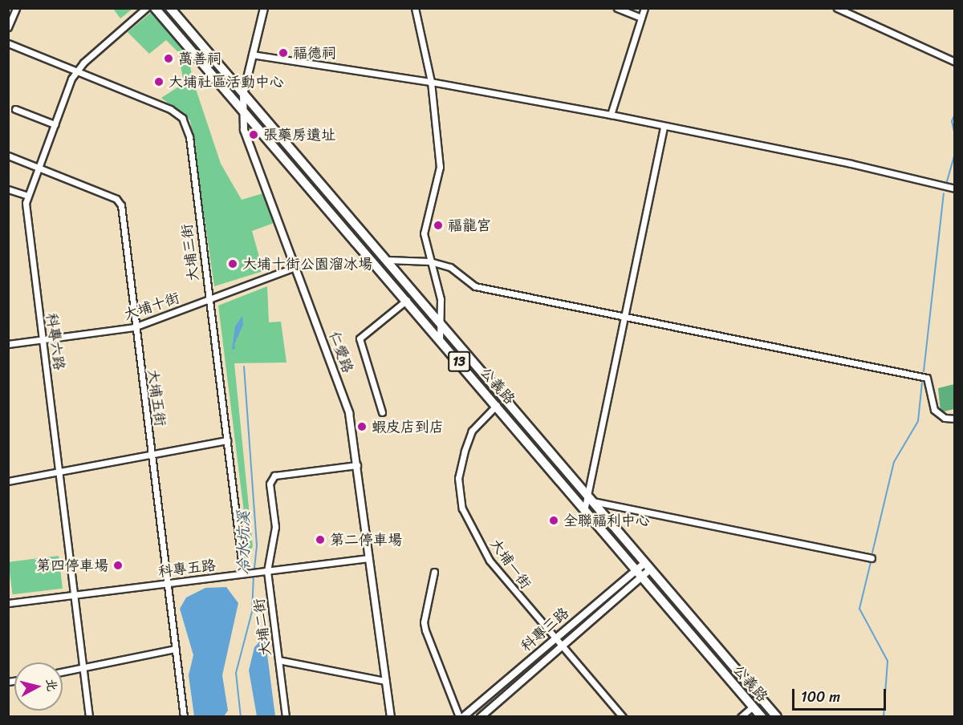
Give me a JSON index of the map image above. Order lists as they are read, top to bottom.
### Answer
{
  "streets": {
    "main road": ["13", "公義路"],
    "street": [
      "大埔三街",
      "大埔十街",
      "科專六路",
      "仁愛路",
      "大埔五街",
      "大埔一街",
      "科專五路",
      "大埔二街",
      "科專三路"
    ]
  },
  "crossings": [
    ["大埔三街", "大埔十街"],
    ["大埔三街", "科專六路"],
    ["大埔三街", "科專五路"],
    ["大埔十街", "科專六路"],
    ["大埔十街", "仁愛路"],
    ["大埔十街", "大埔五街"],
    ["科專六路", "大埔五街"],
    ["科專六路", "科專五路"],
    ["仁愛路", "公義路"],
    ["仁愛路", "科專五路"],
    ["仁愛路", "大埔二街"],
    ["公義路", "大埔一街"],
    ["公義路", "科專三路"],
    ["大埔五街", "科專五路"],
    ["大埔一街", "科專三路"],
    ["科專五路", "大埔二街"]
  ],
  "water": ["冷水坑溪"],
  "places": [
    "福德祠",
    "萬善祠",
    "大埔社區活動中心",
    "張藥房遺址",
    "福龍宮",
    "大埔十街公園溜冰場",
    "蝦皮店到店",
    "全聯福利中心",
    "第二停車場",
    "第四停車場"
  ],
  "scale_bar": "100 m",
  "north": "right"
}
